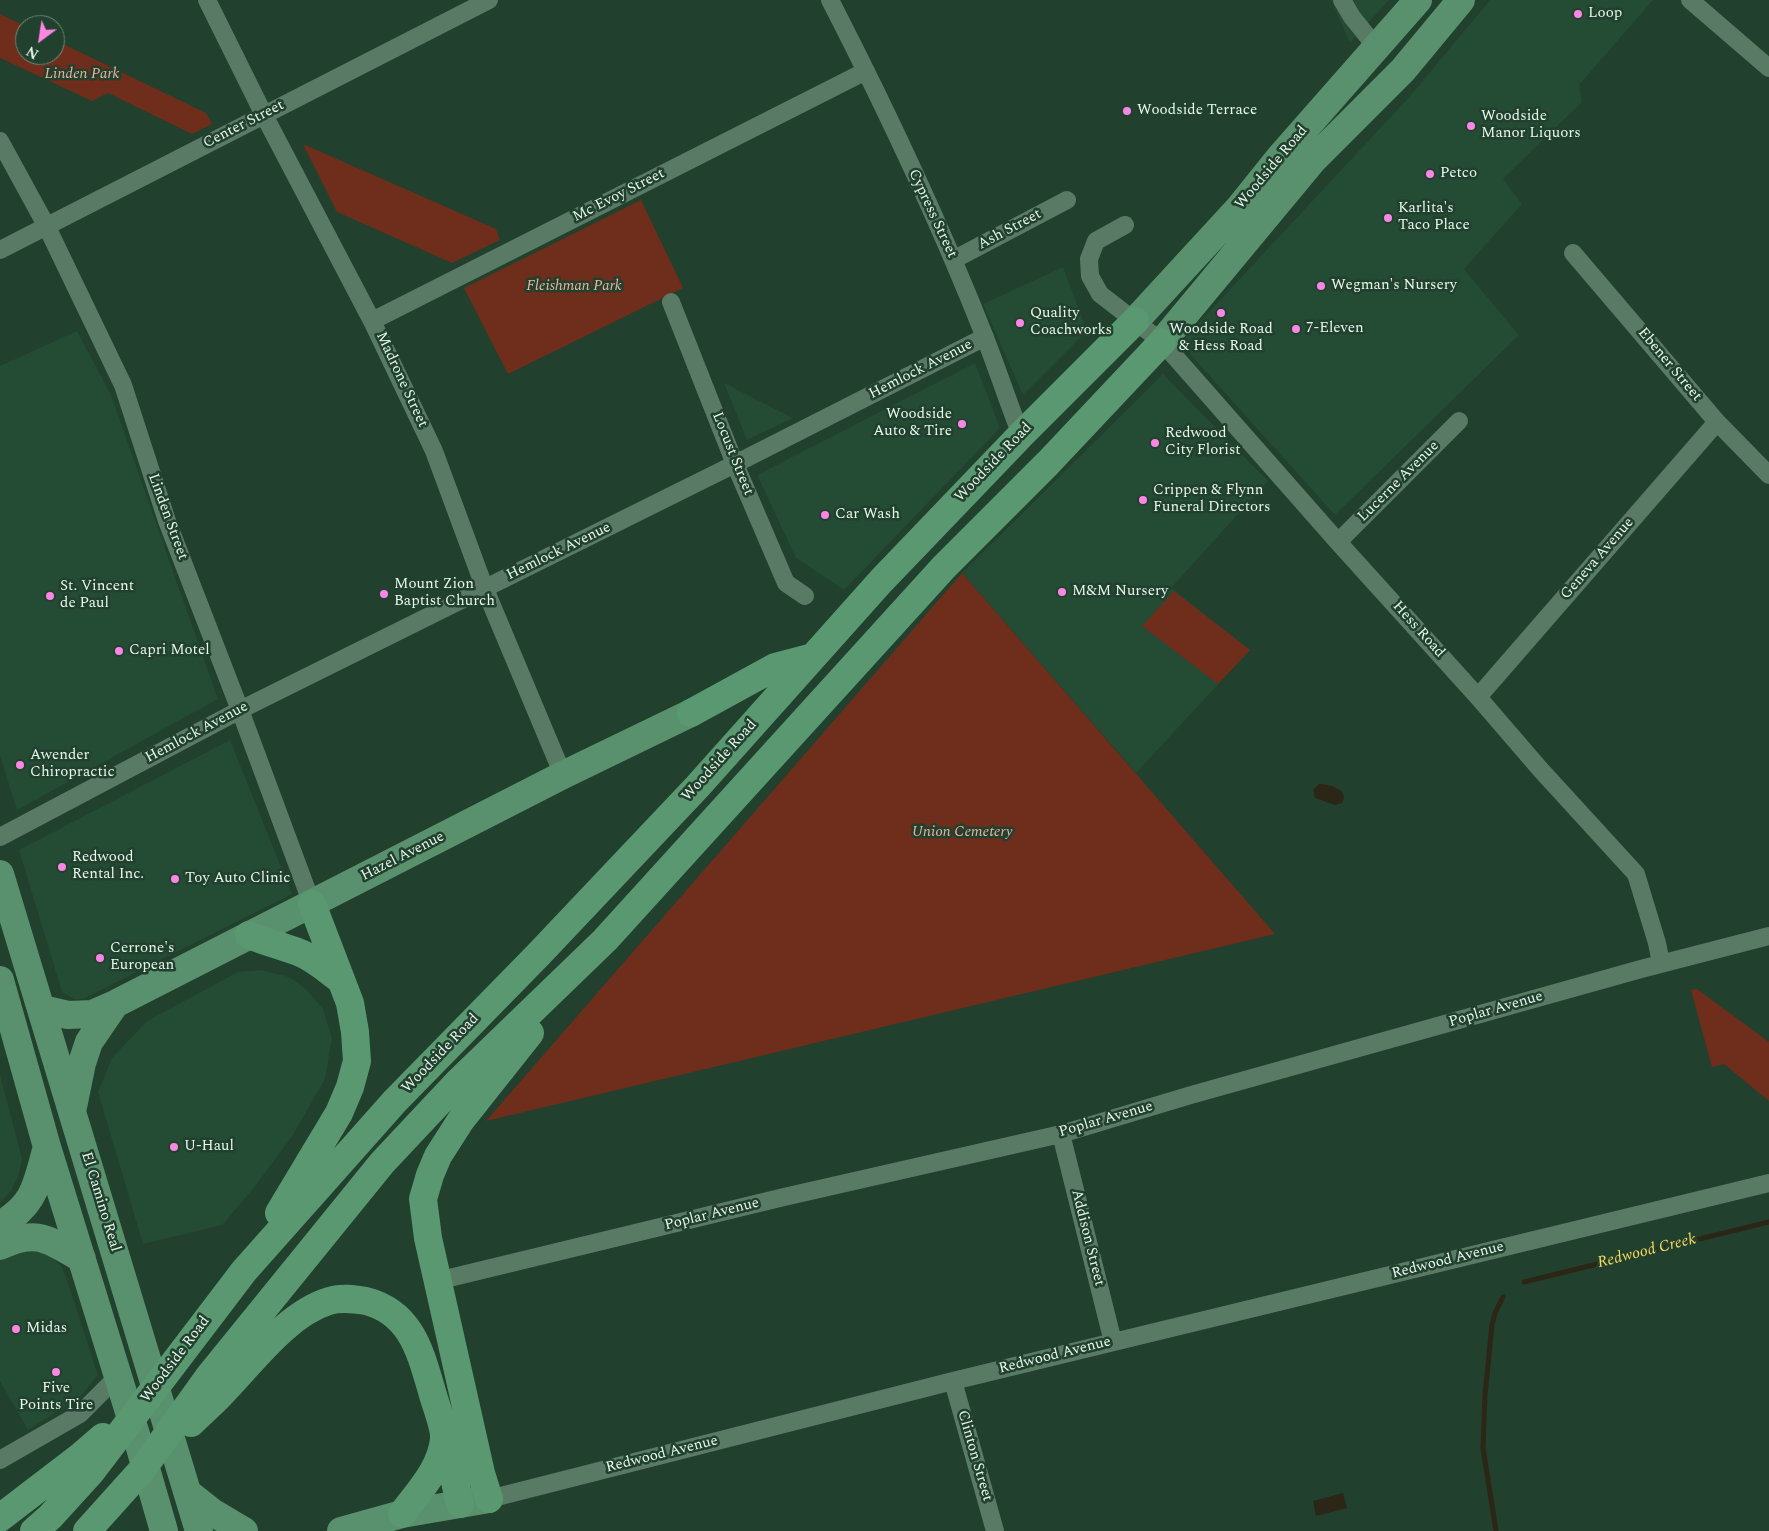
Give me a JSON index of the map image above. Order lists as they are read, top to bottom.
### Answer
{
  "streets": {
    "highway": ["Woodside Road"],
    "main road": ["Hazel Avenue", "El Camino Real", "Redwood Avenue"],
    "street": [
      "Center Street",
      "Mc Evoy Street",
      "Cypress Street",
      "Ash Street",
      "Ebener Street",
      "Hemlock Avenue",
      "Madrone Street",
      "Locust Street",
      "Lucerne Avenue",
      "Linden Street",
      "Geneva Avenue",
      "Hess Road",
      "Poplar Avenue",
      "Addison Street",
      "Clinton Street"
    ]
  },
  "crossings": [
    ["Center Street", "Madrone Street"],
    ["Center Street", "Linden Street"],
    ["Woodside Road", "Cypress Street"],
    ["Woodside Road", "Hess Road"],
    ["Mc Evoy Street", "Cypress Street"],
    ["Mc Evoy Street", "Madrone Street"],
    ["Cypress Street", "Ash Street"],
    ["Cypress Street", "Hemlock Avenue"],
    ["Ebener Street", "Geneva Avenue"],
    ["Hemlock Avenue", "Madrone Street"],
    ["Hemlock Avenue", "Locust Street"],
    ["Hemlock Avenue", "Linden Street"],
    ["Madrone Street", "Hazel Avenue"],
    ["Lucerne Avenue", "Hess Road"],
    ["Linden Street", "Hazel Avenue"],
    ["Geneva Avenue", "Hess Road"],
    ["Hess Road", "Poplar Avenue"],
    ["Hazel Avenue", "El Camino Real"],
    ["Poplar Avenue", "Addison Street"],
    ["Addison Street", "Redwood Avenue"],
    ["Redwood Avenue", "Clinton Street"]
  ],
  "water": ["Redwood Creek"],
  "parks": ["Linden Park", "Fleishman Park", "Union Cemetery"],
  "places": [
    "Loop",
    "Woodside Terrace",
    "Woodside Manor Liquors",
    "Petco",
    "Karlita's Taco Place",
    "Wegman's Nursery",
    "Woodside Road & Hess Road",
    "Quality Coachworks",
    "7-Eleven",
    "Woodside Auto & Tire",
    "Redwood City Florist",
    "Crippen & Flynn Funeral Directors",
    "Car Wash",
    "M&M Nursery",
    "Mount Zion Baptist Church",
    "St. Vincent de Paul",
    "Capri Motel",
    "Awender Chiropractic",
    "Redwood Rental Inc.",
    "Toy Auto Clinic",
    "Cerrone's European",
    "U-Haul",
    "Midas",
    "Five Points Tire"
  ],
  "north": "bottom left"
}
